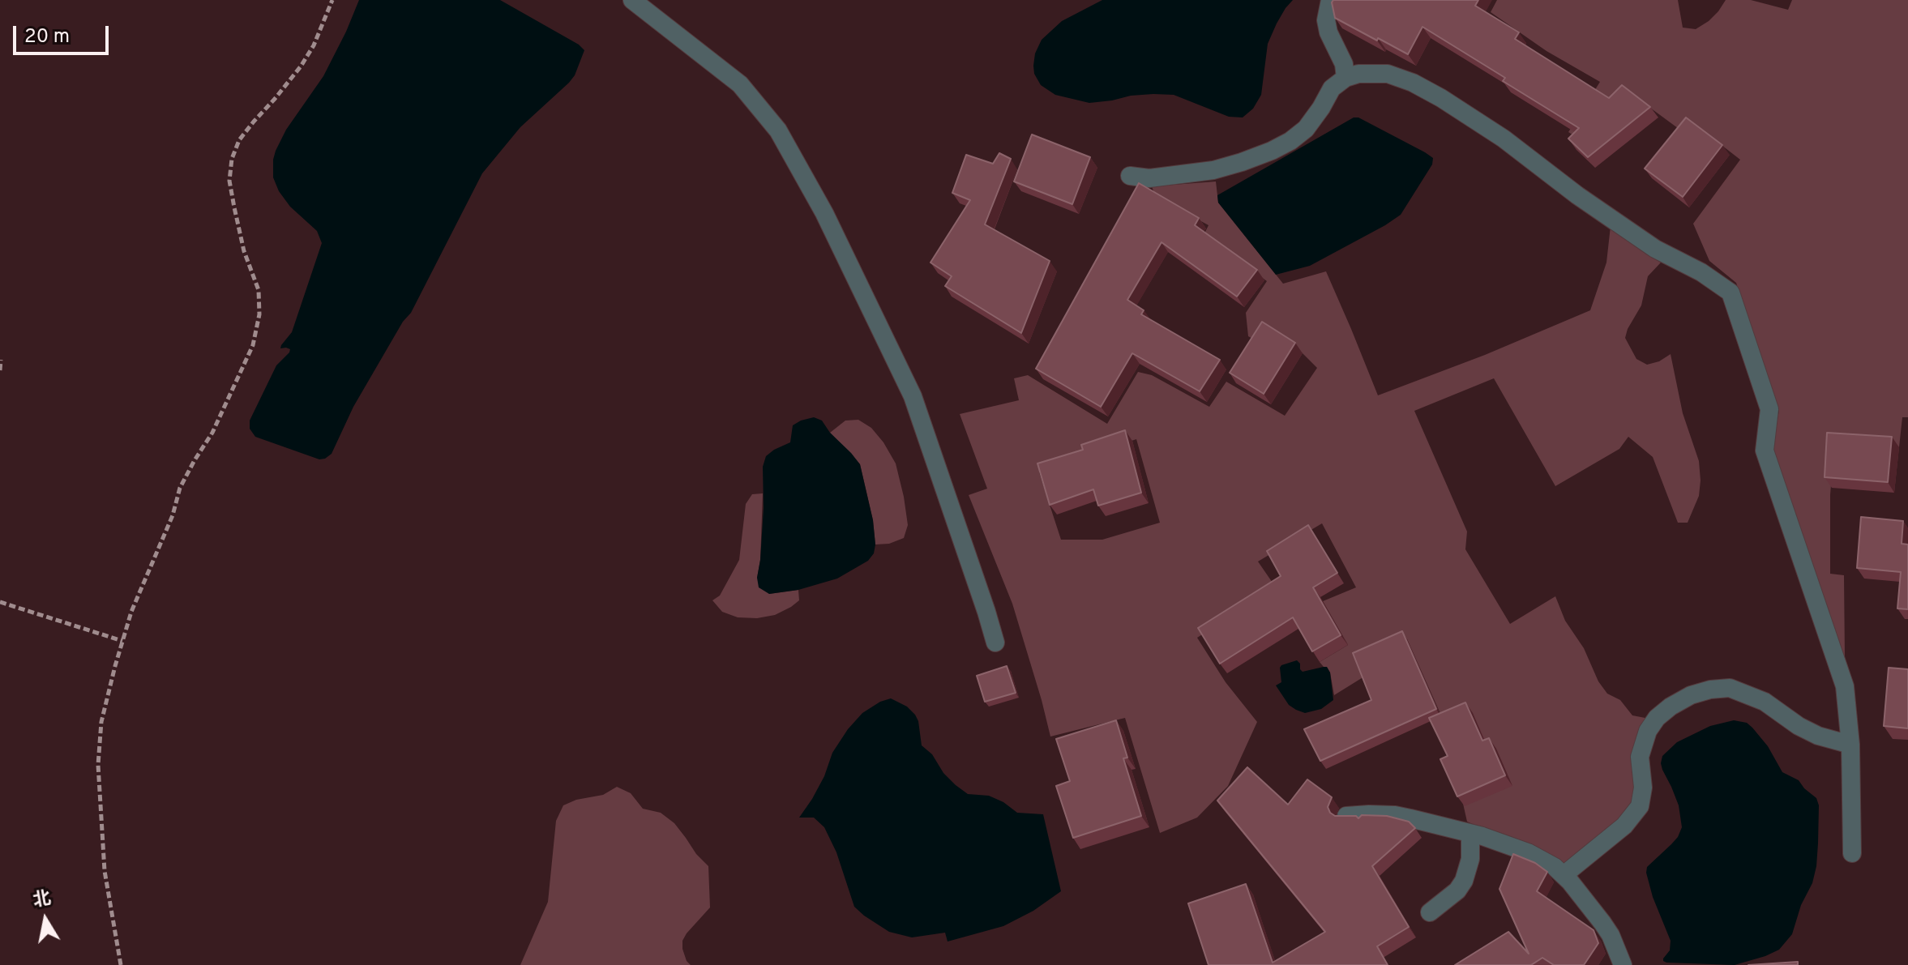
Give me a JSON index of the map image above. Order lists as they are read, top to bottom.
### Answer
{
  "scale_bar": "20 m",
  "north": "top"
}
